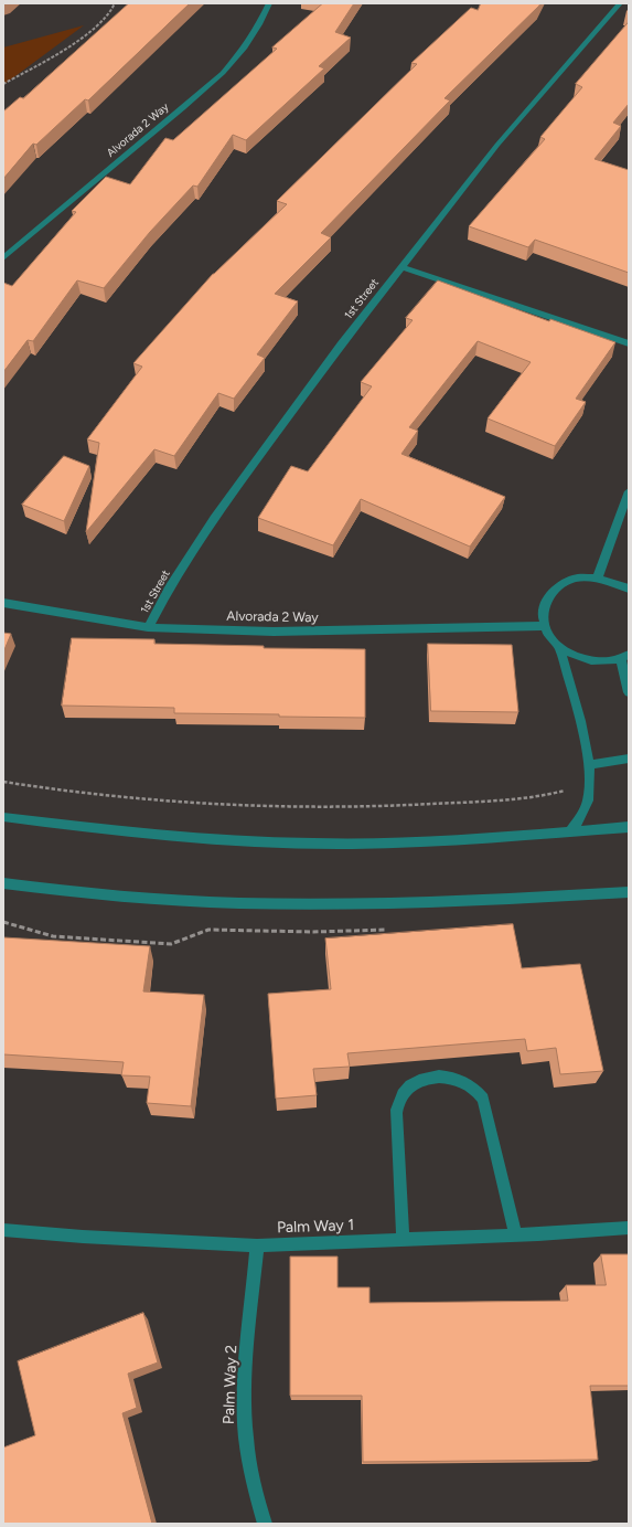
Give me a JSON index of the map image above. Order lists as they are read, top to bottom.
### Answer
{
  "streets": {
    "street": [
      "Alvorada 2 Way",
      "1st Street",
      "Palm Way 1",
      "Palm Way 2"
    ]
  },
  "crossings": [
    ["Alvorada 2 Way", "1st Street"],
    ["Palm Way 1", "Palm Way 2"]
  ]
}
